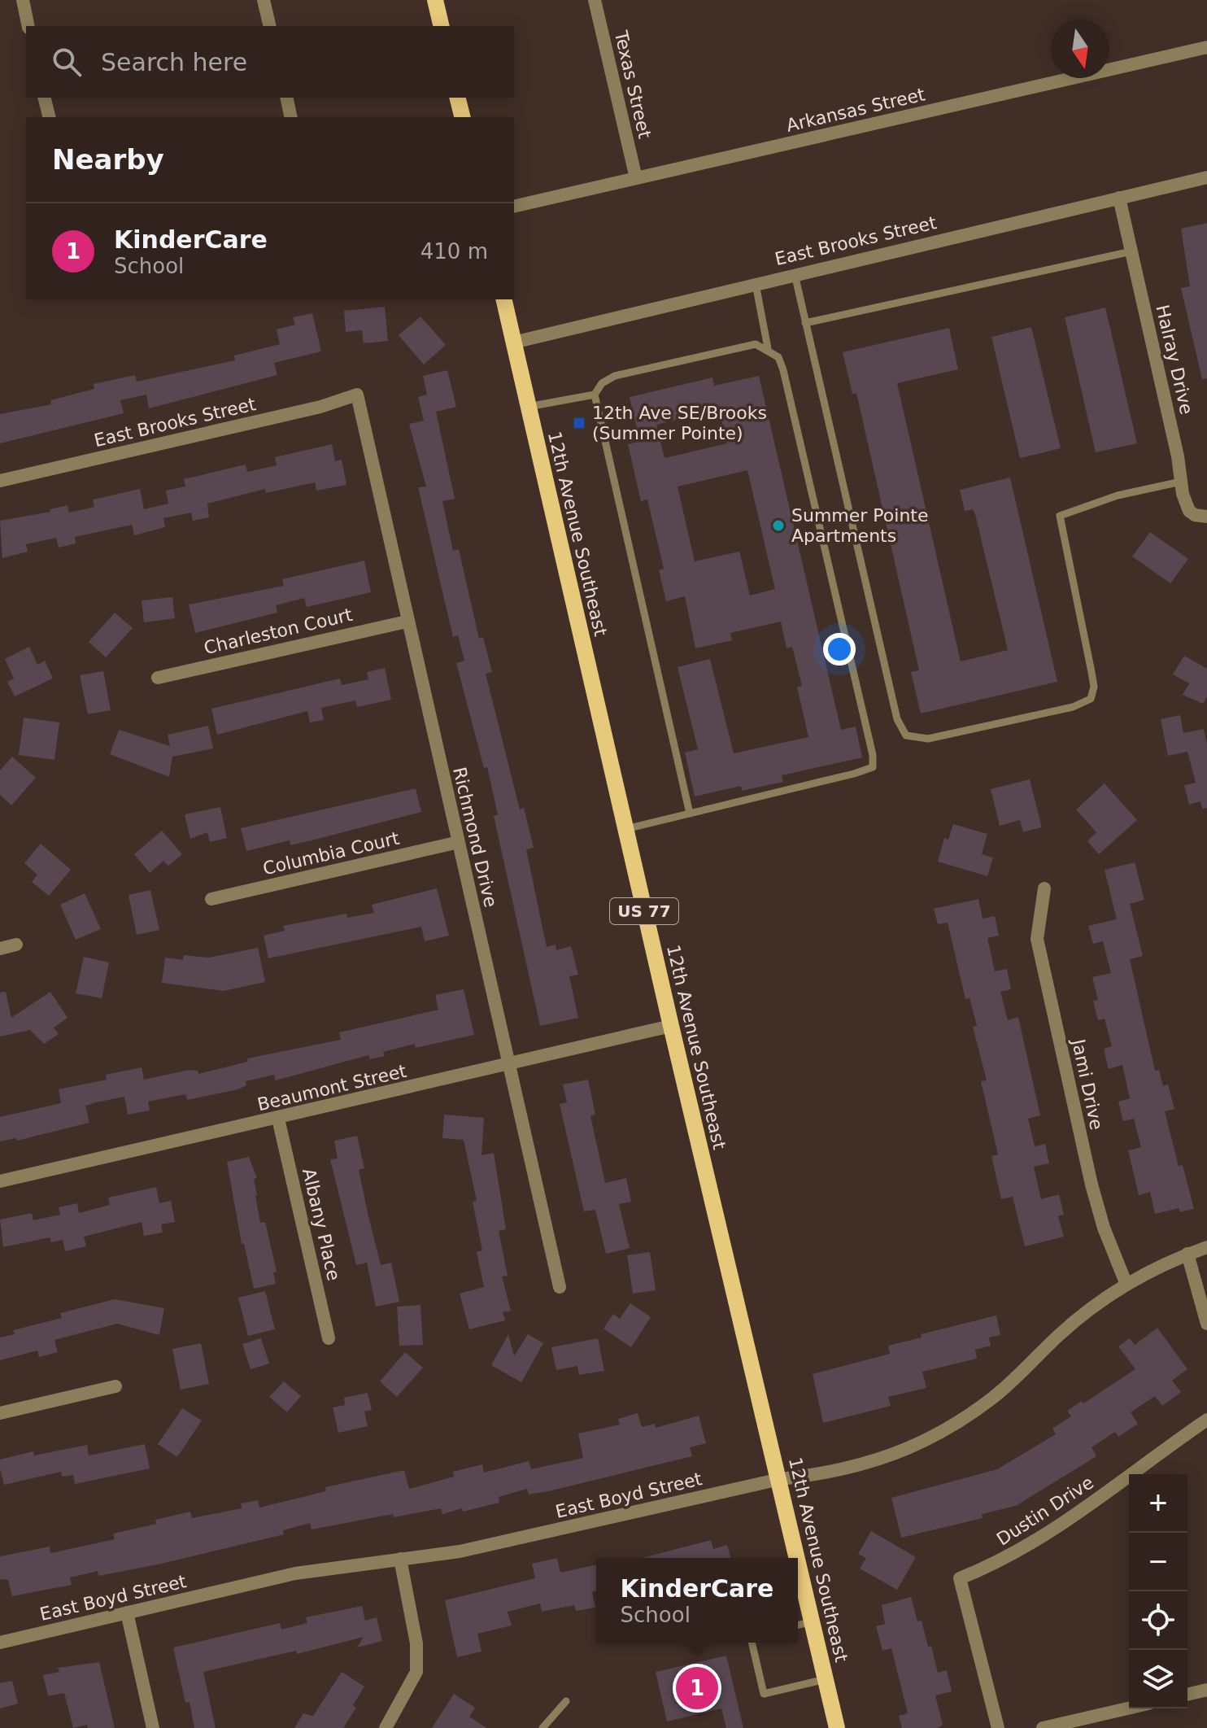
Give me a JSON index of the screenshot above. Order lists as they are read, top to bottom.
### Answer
{
  "streets": {
    "main road": ["12th Avenue Southeast", "US 77"],
    "street": [
      "Texas Street",
      "Arkansas Street",
      "East Brooks Street",
      "Halray Drive",
      "Charleston Court",
      "Richmond Drive",
      "Columbia Court",
      "Jami Drive",
      "Beaumont Street",
      "Albany Place",
      "East Boyd Street",
      "Dustin Drive"
    ]
  },
  "crossings": [
    ["Texas Street", "Arkansas Street"],
    ["East Brooks Street", "Halray Drive"],
    ["East Brooks Street", "12th Avenue Southeast"],
    ["East Brooks Street", "Richmond Drive"],
    ["12th Avenue Southeast", "Beaumont Street"],
    ["12th Avenue Southeast", "East Boyd Street"],
    ["Charleston Court", "Richmond Drive"],
    ["Richmond Drive", "Columbia Court"],
    ["Richmond Drive", "Beaumont Street"],
    ["Jami Drive", "East Boyd Street"],
    ["Beaumont Street", "Albany Place"]
  ],
  "places": {
    "transit": ["12th Ave SE/Brooks (Summer Pointe)"],
    "other": ["Summer Pointe Apartments"]
  },
  "north": "bottom",
  "page": {
    "search": "Search here",
    "heading": "Nearby",
    "list": [
      {
        "mark": "1",
        "name": "KinderCare",
        "note": "School",
        "value": "410 m"
      }
    ],
    "map_buttons": ["+", "−"],
    "popup": ["KinderCare", "School"],
    "pins": "1"
  }
}
